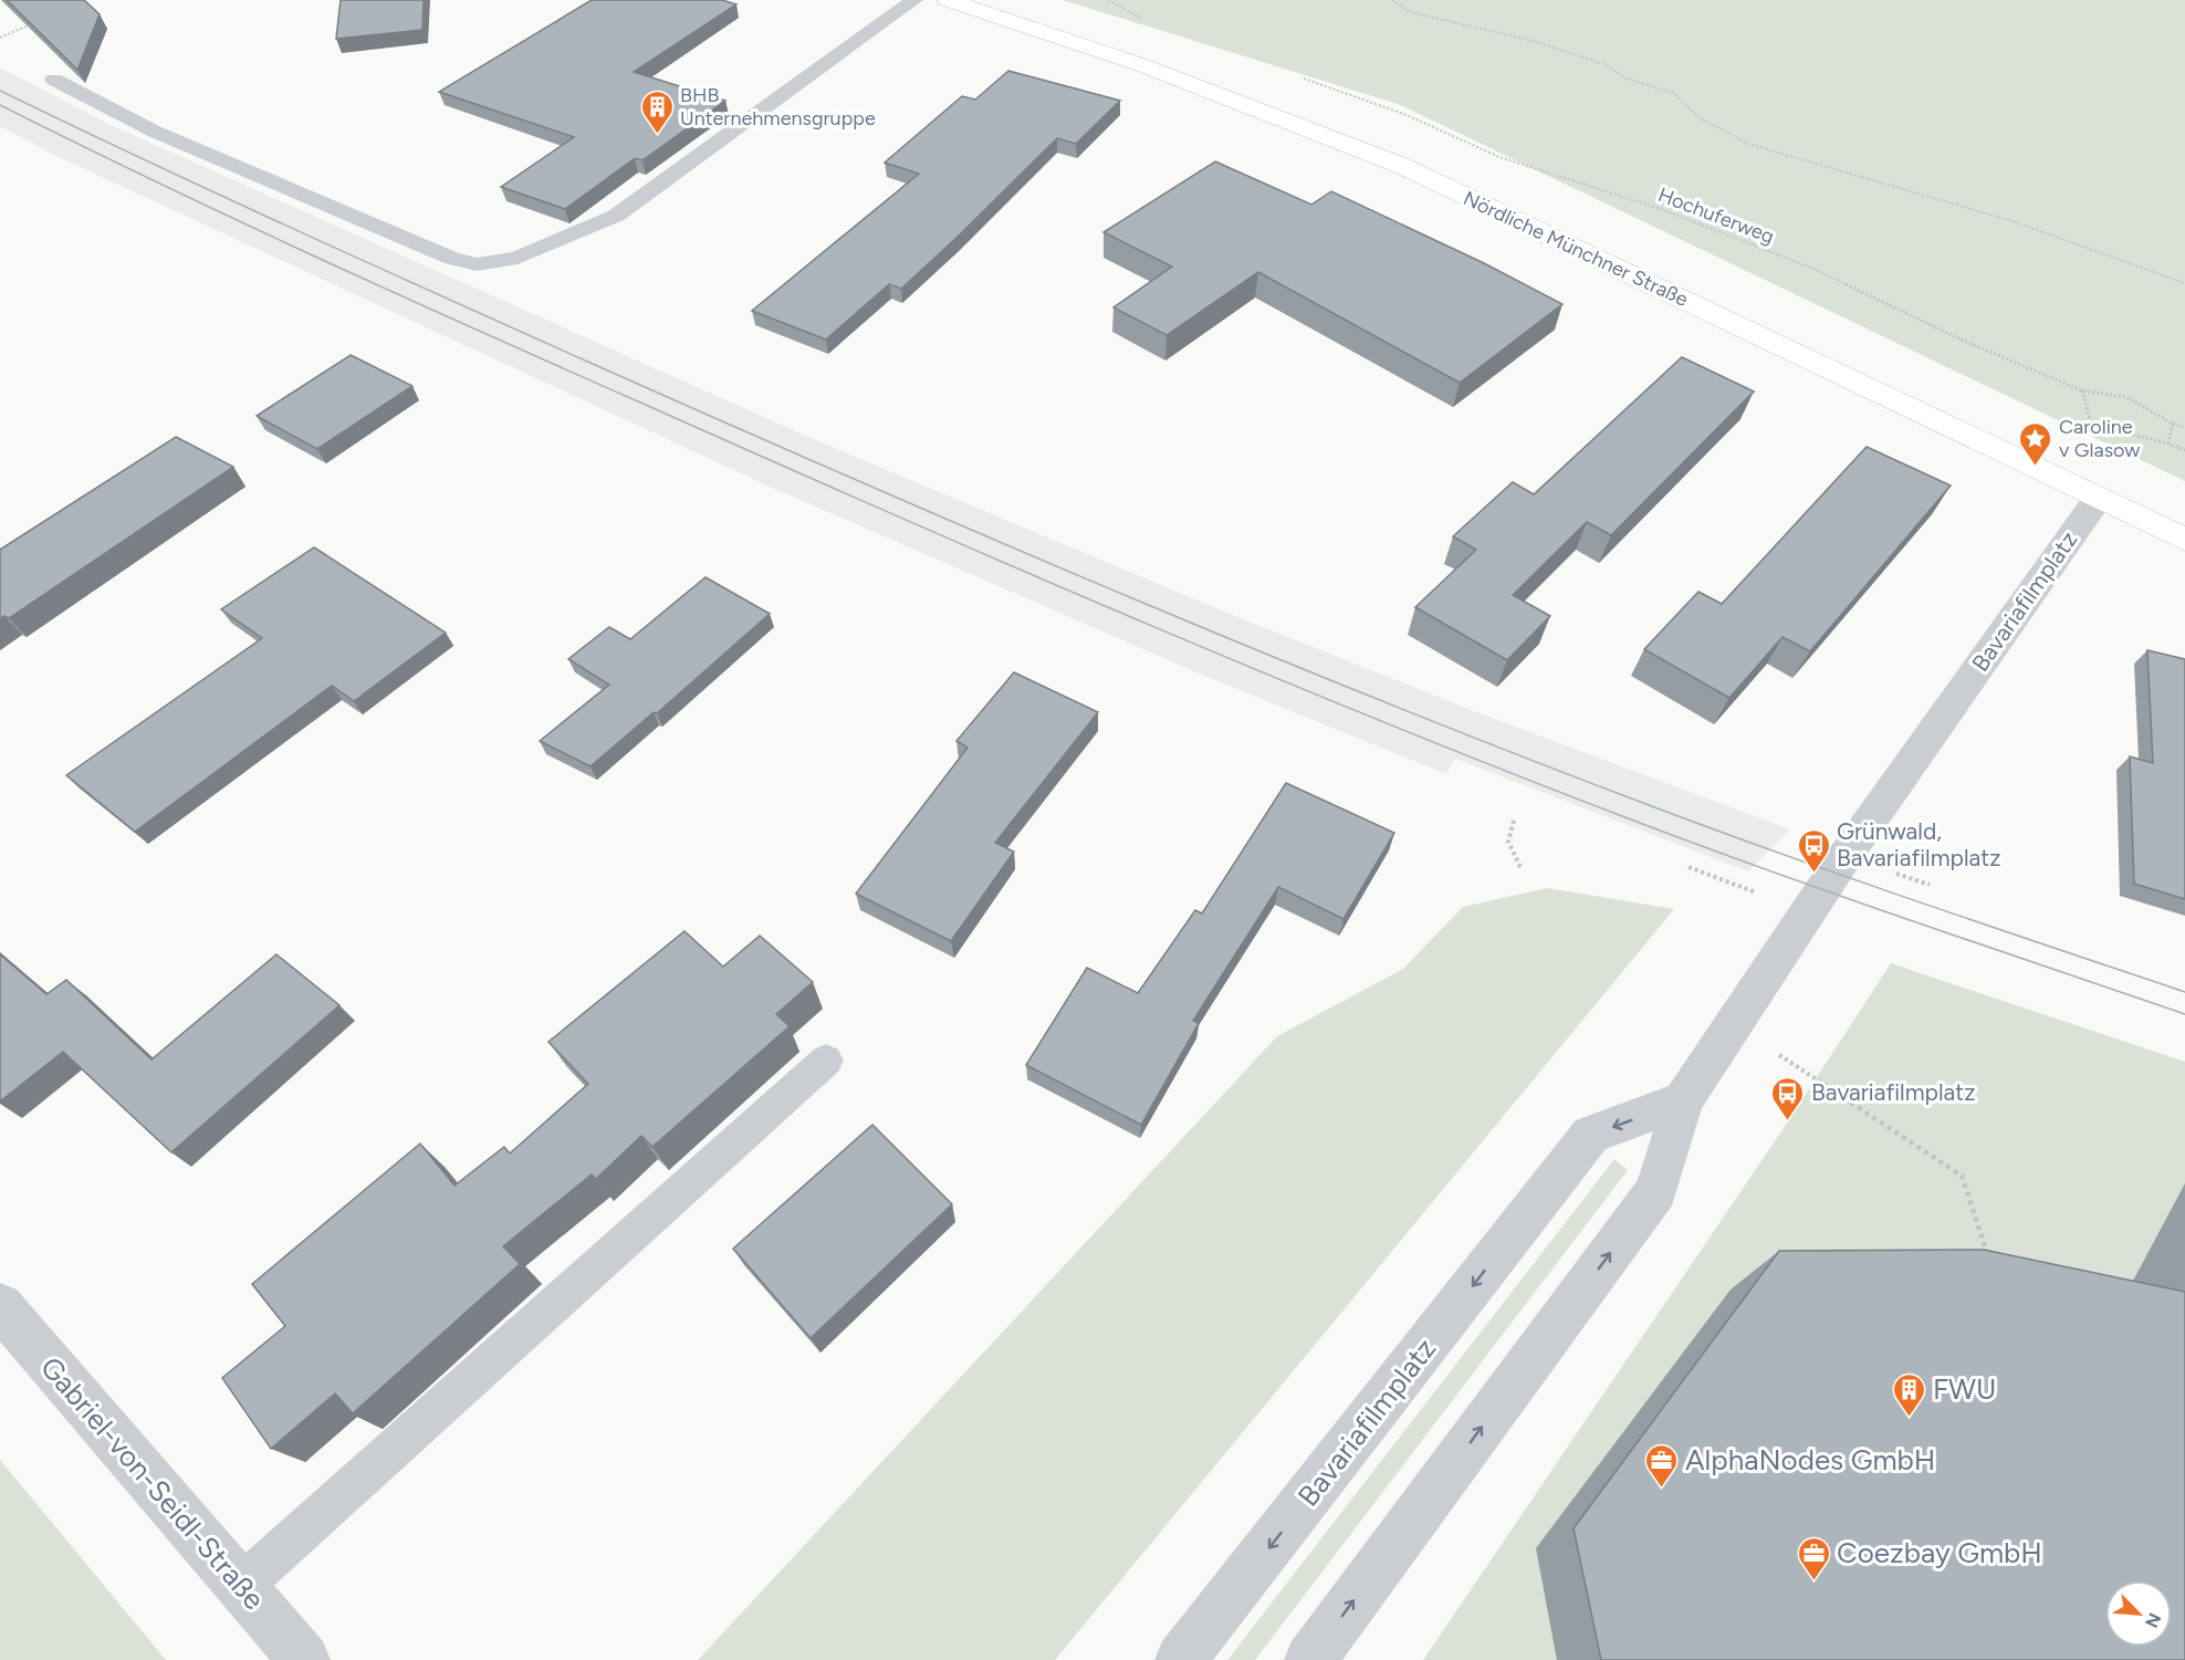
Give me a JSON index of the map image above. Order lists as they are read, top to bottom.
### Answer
{
  "streets": {
    "main road": ["Nördliche Münchner Straße"],
    "street": ["Bavariafilmplatz", "Gabriel-von-Seidl-Straße"],
    "path": ["Hochuferweg"]
  },
  "crossings": [
    ["Nördliche Münchner Straße", "Bavariafilmplatz"]
  ],
  "places": {
    "building": ["BHB Unternehmensgruppe", "FWU"],
    "place": ["Caroline v Glasow"],
    "bus stop": ["Grünwald, Bavariafilmplatz", "Bavariafilmplatz"],
    "office": ["AlphaNodes GmbH", "Coezbay GmbH"]
  },
  "north": "bottom right"
}
